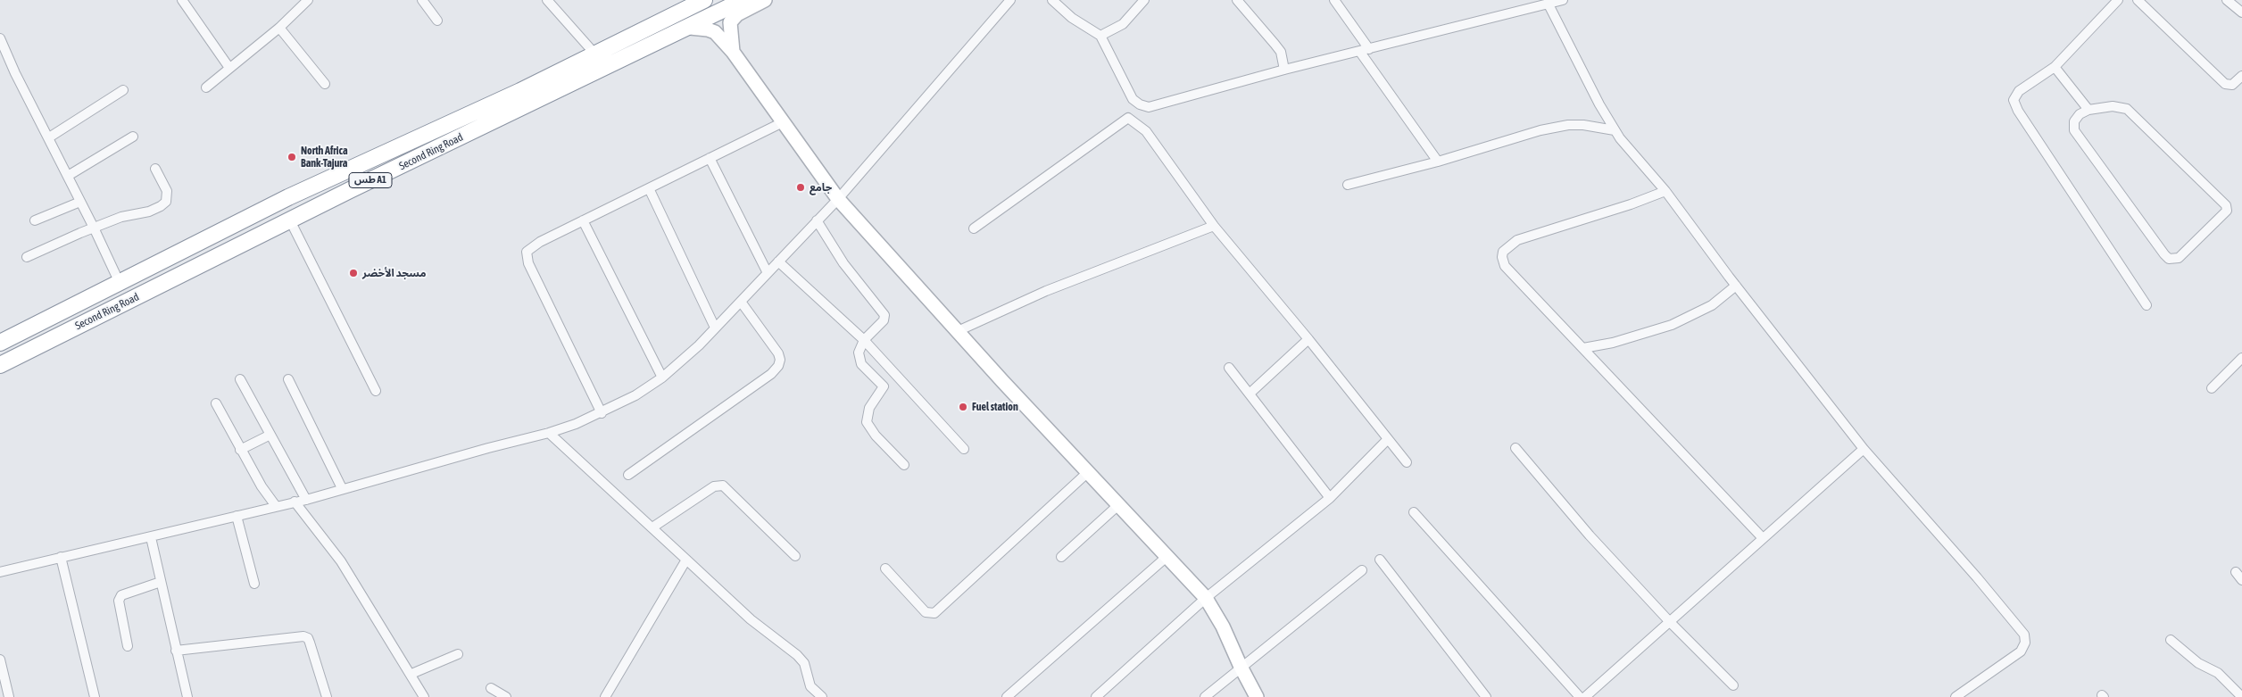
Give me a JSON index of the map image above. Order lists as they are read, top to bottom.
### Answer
{
  "streets": {
    "highway": ["Second Ring Road", "طس A1"]
  },
  "places": [
    "North Africa Bank-Tajura",
    "جامع",
    "مسجد الأخضر",
    "Fuel station"
  ]
}
